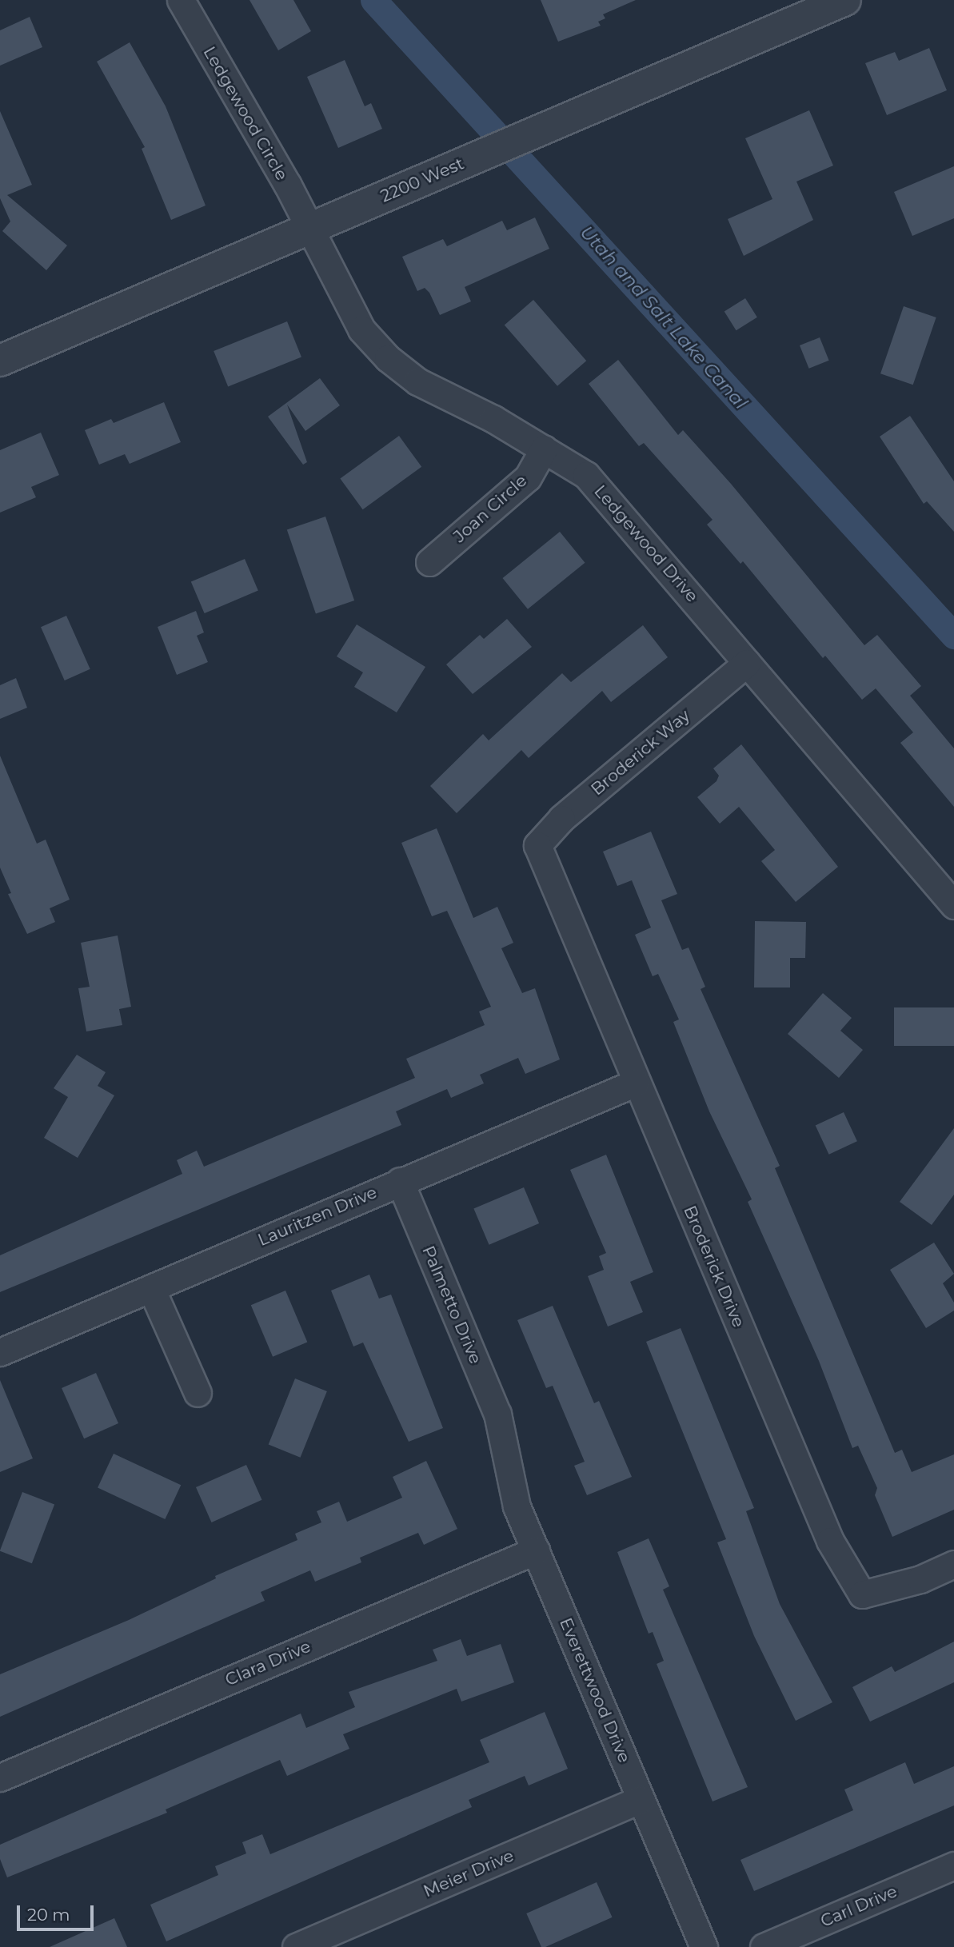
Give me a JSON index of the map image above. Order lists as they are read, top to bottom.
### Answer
{
  "streets": {
    "street": [
      "Ledgewood Circle",
      "2200 West",
      "Joan Circle",
      "Ledgewood Drive",
      "Broderick Way",
      "Lauritzen Drive",
      "Broderick Drive",
      "Palmetto Drive",
      "Clara Drive",
      "Everettwood Drive",
      "Meier Drive",
      "Carl Drive"
    ]
  },
  "crossings": [
    ["Ledgewood Circle", "2200 West"],
    ["Ledgewood Circle", "Ledgewood Drive"],
    ["2200 West", "Ledgewood Drive"],
    ["Joan Circle", "Ledgewood Drive"],
    ["Ledgewood Drive", "Broderick Way"],
    ["Broderick Way", "Broderick Drive"],
    ["Lauritzen Drive", "Broderick Drive"],
    ["Lauritzen Drive", "Palmetto Drive"],
    ["Palmetto Drive", "Everettwood Drive"],
    ["Clara Drive", "Everettwood Drive"],
    ["Everettwood Drive", "Meier Drive"]
  ],
  "water": ["Utah and Salt Lake Canal"],
  "scale_bar": "20 m"
}
